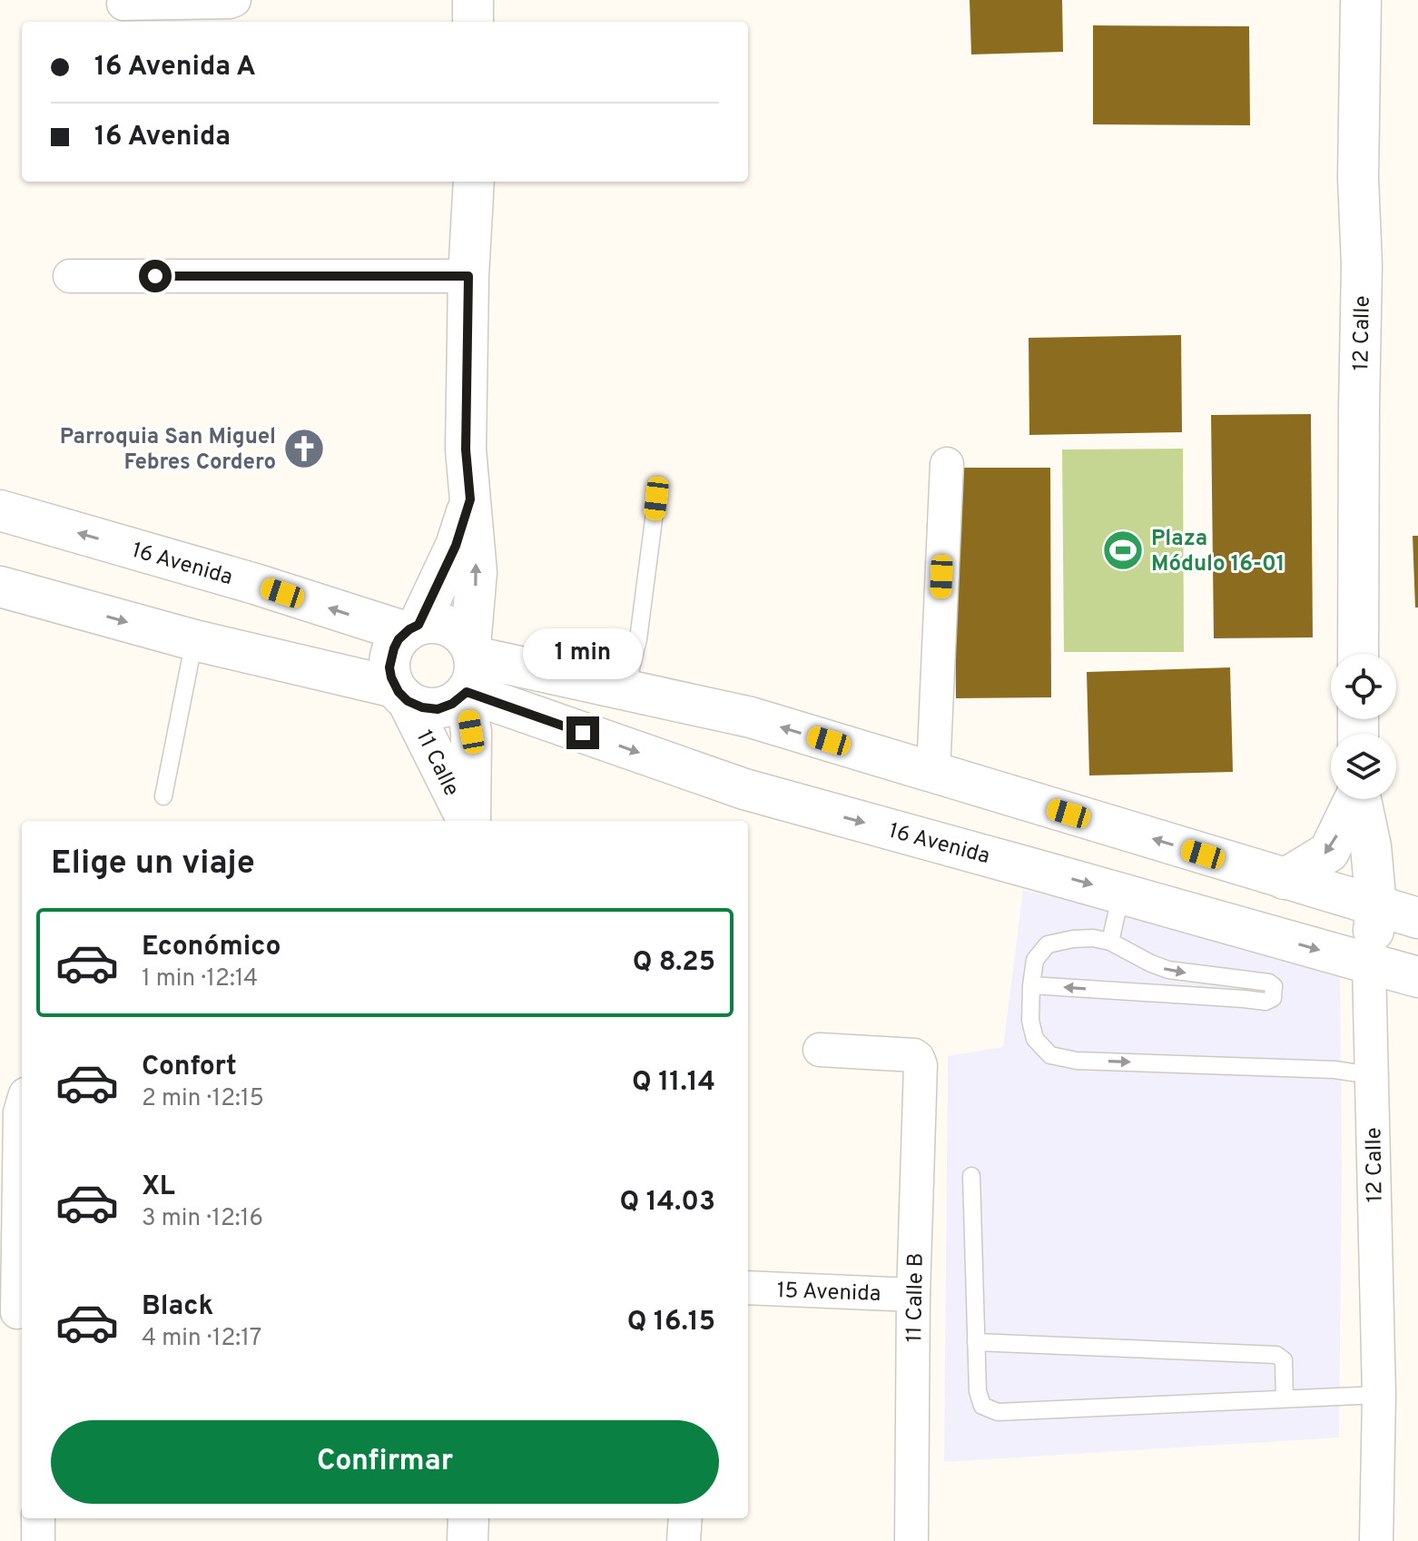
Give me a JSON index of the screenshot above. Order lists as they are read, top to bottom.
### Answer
{
  "streets": {
    "main road": ["12 Calle", "16 Avenida", "11 Calle"],
    "street": ["15 Avenida", "11 Calle B"]
  },
  "crossings": [
    ["12 Calle", "16 Avenida"],
    ["16 Avenida", "11 Calle"],
    ["15 Avenida", "11 Calle B"]
  ],
  "places": {
    "church": ["Parroquia San Miguel Febres Cordero"],
    "sports": ["Plaza Módulo 16-01"]
  },
  "page": {
    "banner": ["16 Avenida A", "16 Avenida"],
    "bubble": "1 min",
    "heading": "Elige un viaje",
    "list": [
      {
        "name": "Económico",
        "note": "1 min · 12:14",
        "value": "Q 8.25"
      },
      {
        "name": "Confort",
        "note": "2 min · 12:15",
        "value": "Q 11.14"
      },
      {
        "name": "XL",
        "note": "3 min · 12:16",
        "value": "Q 14.03"
      },
      {
        "name": "Black",
        "note": "4 min · 12:17",
        "value": "Q 16.15"
      }
    ],
    "buttons": "Confirmar"
  }
}
